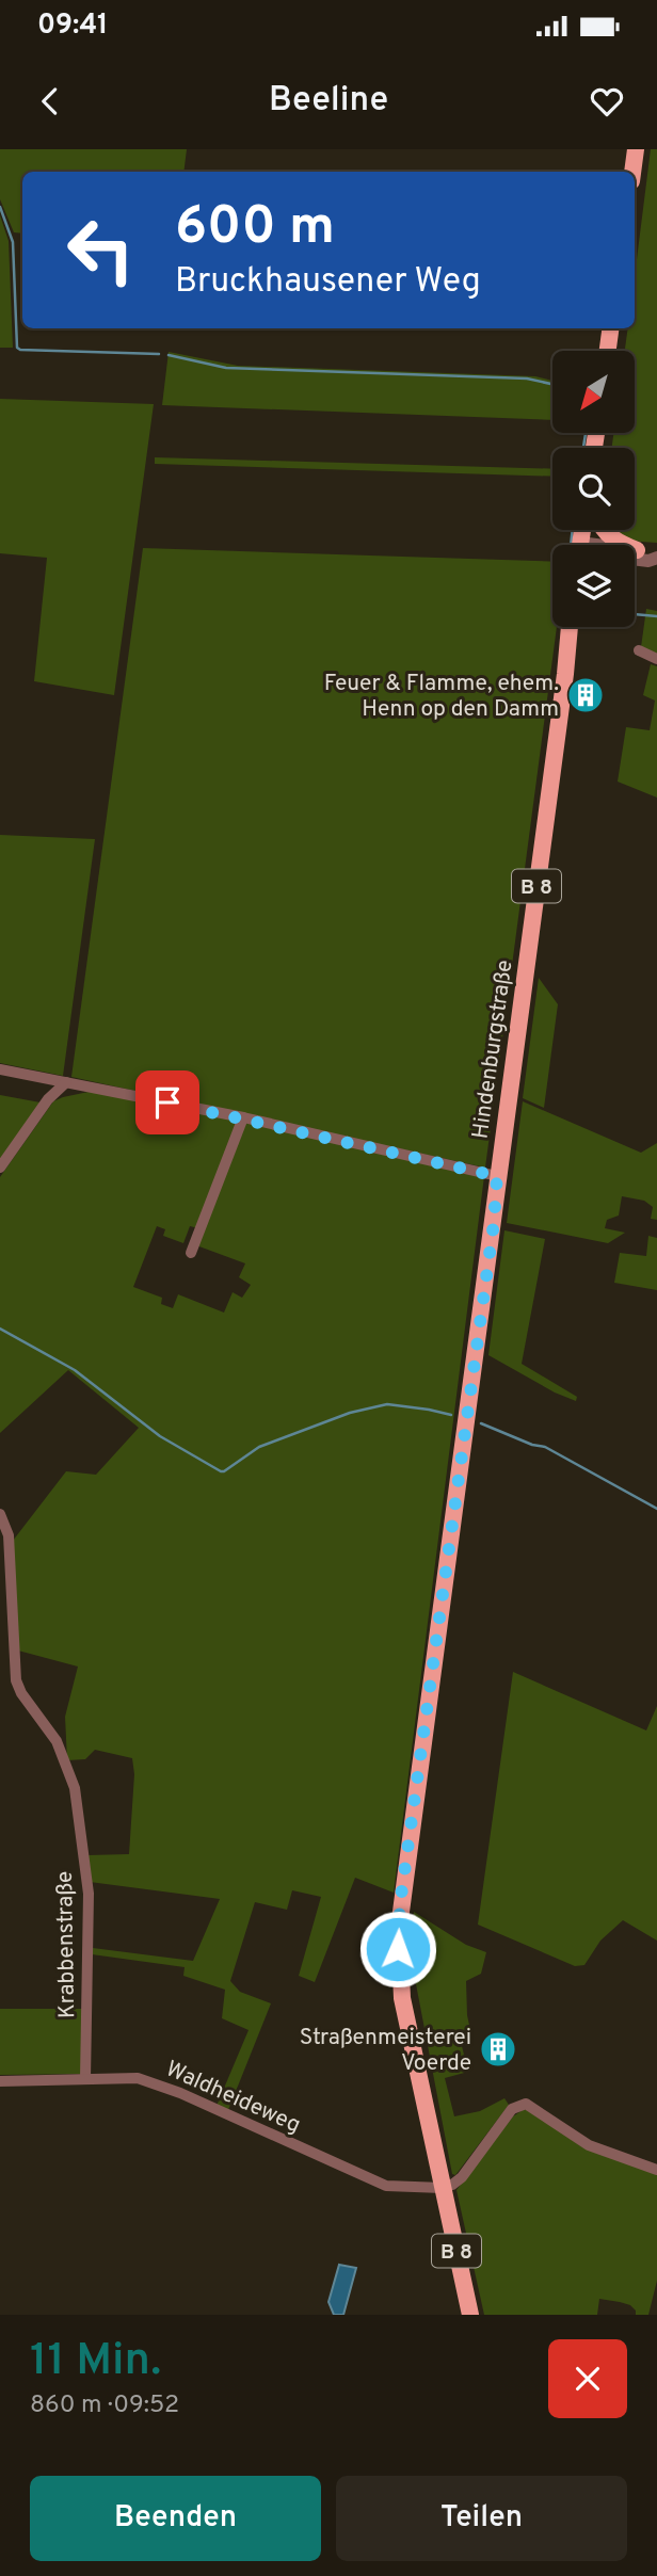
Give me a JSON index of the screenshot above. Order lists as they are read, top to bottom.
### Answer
{
  "streets": {
    "main road": ["B 8", "Hindenburgstraße"],
    "street": ["Krabbenstraße", "Waldheideweg"]
  },
  "crossings": [
    ["Hindenburgstraße", "Waldheideweg"],
    ["Krabbenstraße", "Waldheideweg"]
  ],
  "places": {
    "building": ["Feuer & Flamme, ehem. Henn op den Damm", "Straßenmeisterei Voerde"]
  },
  "north": "bottom left",
  "page": {
    "status": "09:41",
    "header": "Beeline",
    "turn": ["600 m", "Bruckhausener Weg"],
    "heading": ["11 Min.", "860 m · 09:52"],
    "buttons": ["Beenden", "Teilen"]
  }
}
